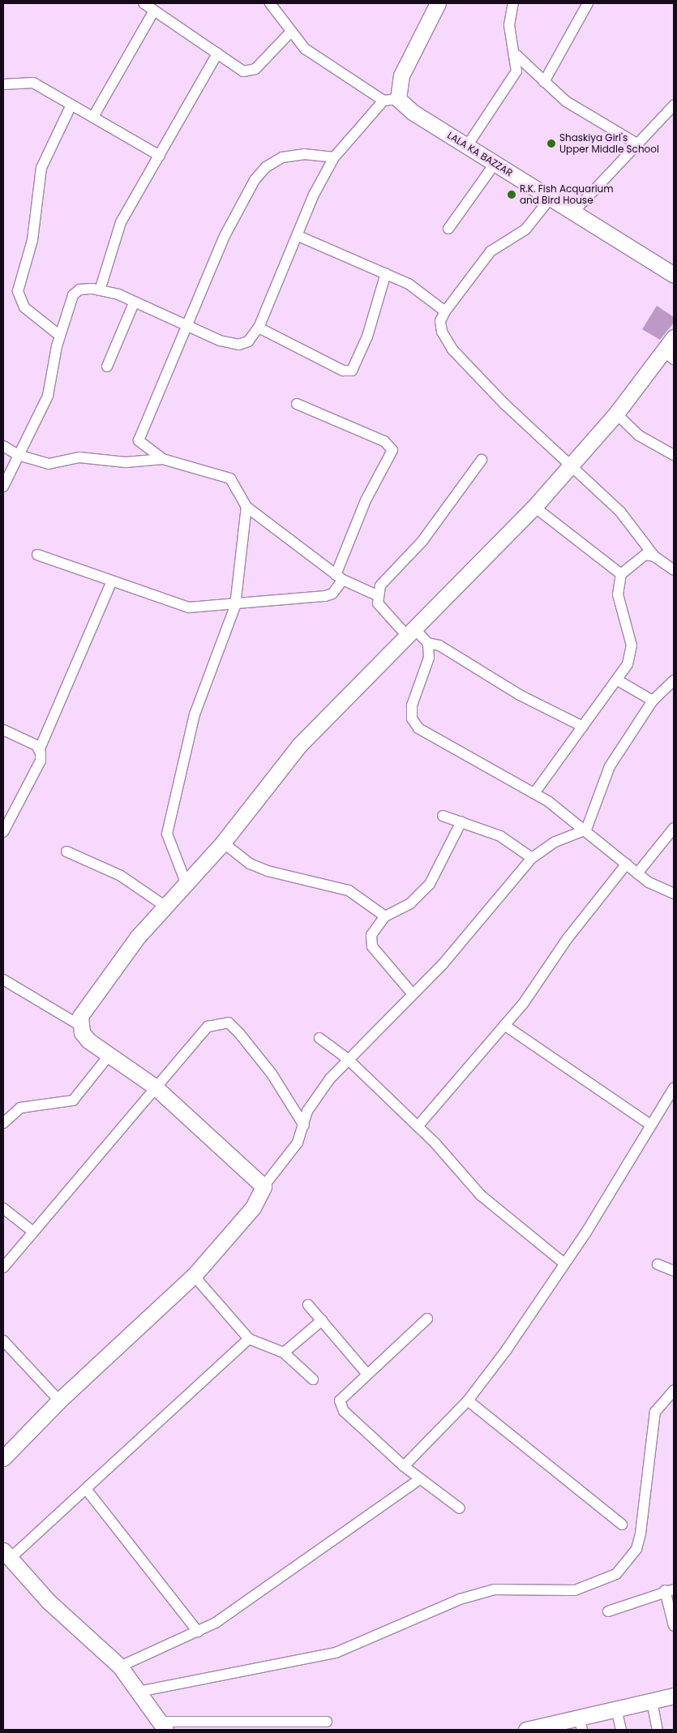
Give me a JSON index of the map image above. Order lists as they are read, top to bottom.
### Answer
{
  "streets": {
    "street": ["LALA KA BAZZAR"]
  },
  "places": ["Shaskiya Girl's Upper Middle School", "R.K. Fish Acquarium and Bird House"]
}
